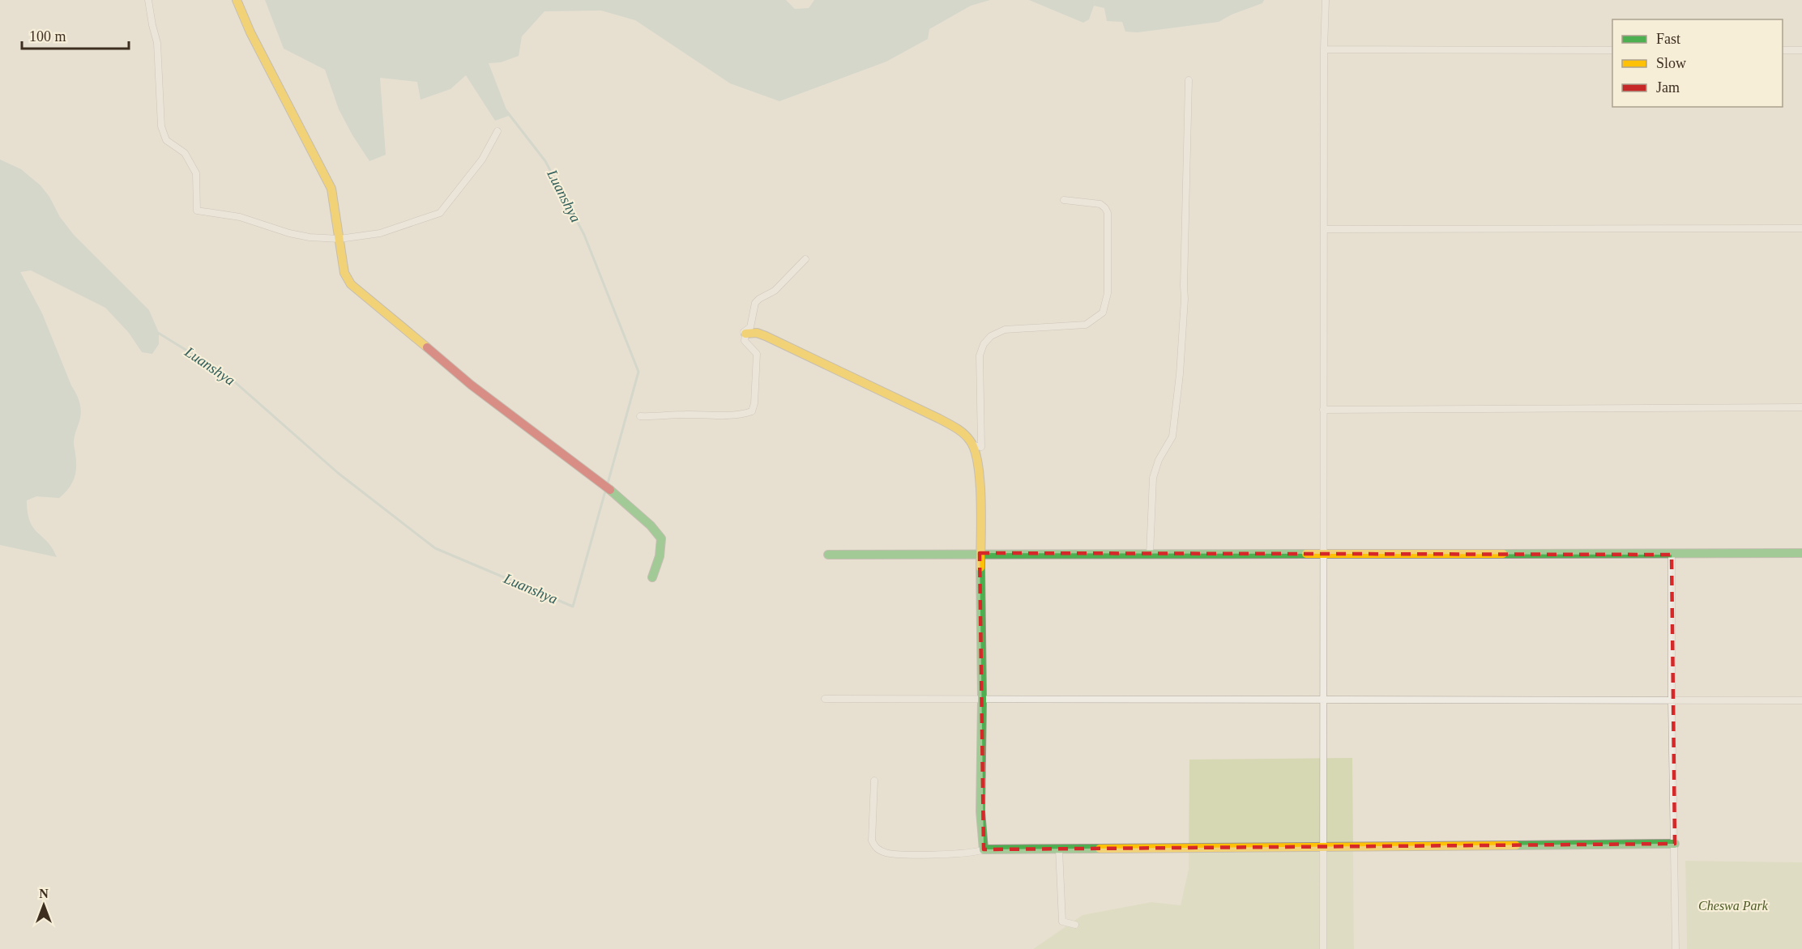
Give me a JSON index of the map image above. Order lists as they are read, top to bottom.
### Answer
{
  "water": ["Luanshya"],
  "parks": ["Cheswa Park"],
  "legend": ["Fast", "Slow", "Jam"],
  "scale_bar": "100 m",
  "north": "top"
}
